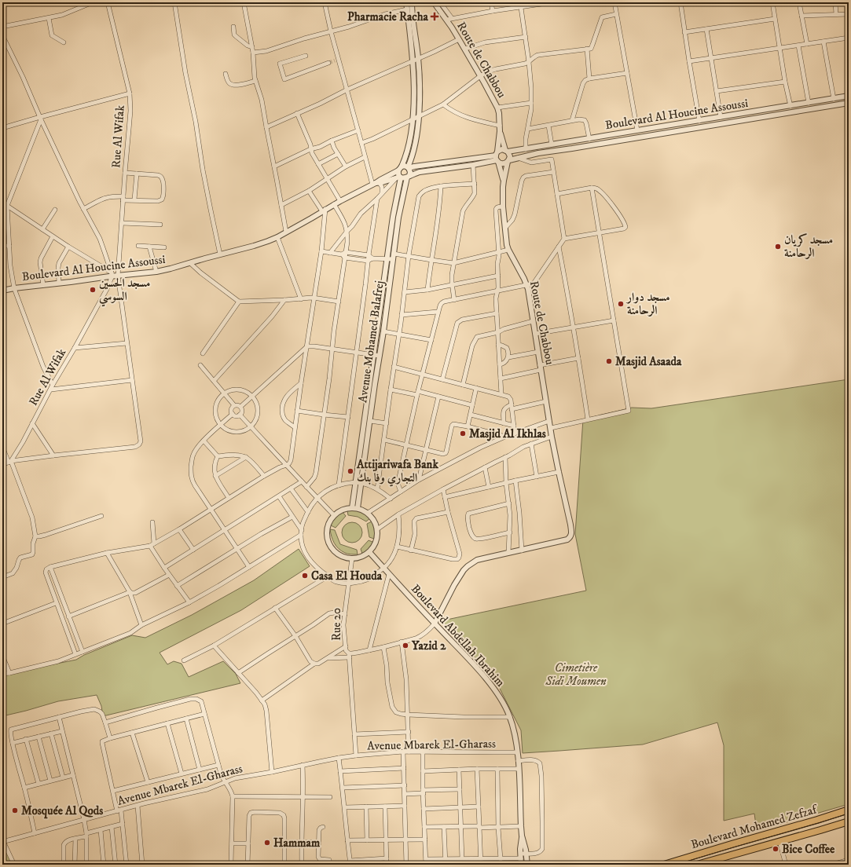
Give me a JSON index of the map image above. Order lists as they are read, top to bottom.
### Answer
{
  "streets": {
    "main road": ["Boulevard Mohamed Zefzaf"],
    "street": [
      "Route de Chabbou",
      "Boulevard Al Houcine Assoussi",
      "Rue Al Wifak",
      "Avenue Mohamed Balafrej",
      "Rue 20",
      "Boulevard Abdellah Ibrahim",
      "Avenue Mbarek El-Gharass"
    ]
  },
  "crossings": [
    ["Route de Chabbou", "Boulevard Al Houcine Assoussi"],
    ["Boulevard Al Houcine Assoussi", "Rue Al Wifak"],
    ["Boulevard Al Houcine Assoussi", "Avenue Mohamed Balafrej"],
    ["Avenue Mohamed Balafrej", "Rue 20"],
    ["Avenue Mohamed Balafrej", "Boulevard Abdellah Ibrahim"],
    ["Rue 20", "Boulevard Abdellah Ibrahim"],
    ["Boulevard Abdellah Ibrahim", "Avenue Mbarek El-Gharass"]
  ],
  "parks": ["Cimetière Sidi Moumen"],
  "places": {
    "health": ["Pharmacie Racha"],
    "other": [
      "مسجد كريان الرحامنة",
      "مسجد الحسين السوسي",
      "مسجد دوار الرحامنة",
      "Masjid Asaada",
      "Masjid Al Ikhlas",
      "Attijariwafa Bank التجاري وفا بنك",
      "Casa El Houda",
      "Yazid 2",
      "Mosquée Al Qods",
      "Hammam",
      "Bice Coffee"
    ]
  }
}
